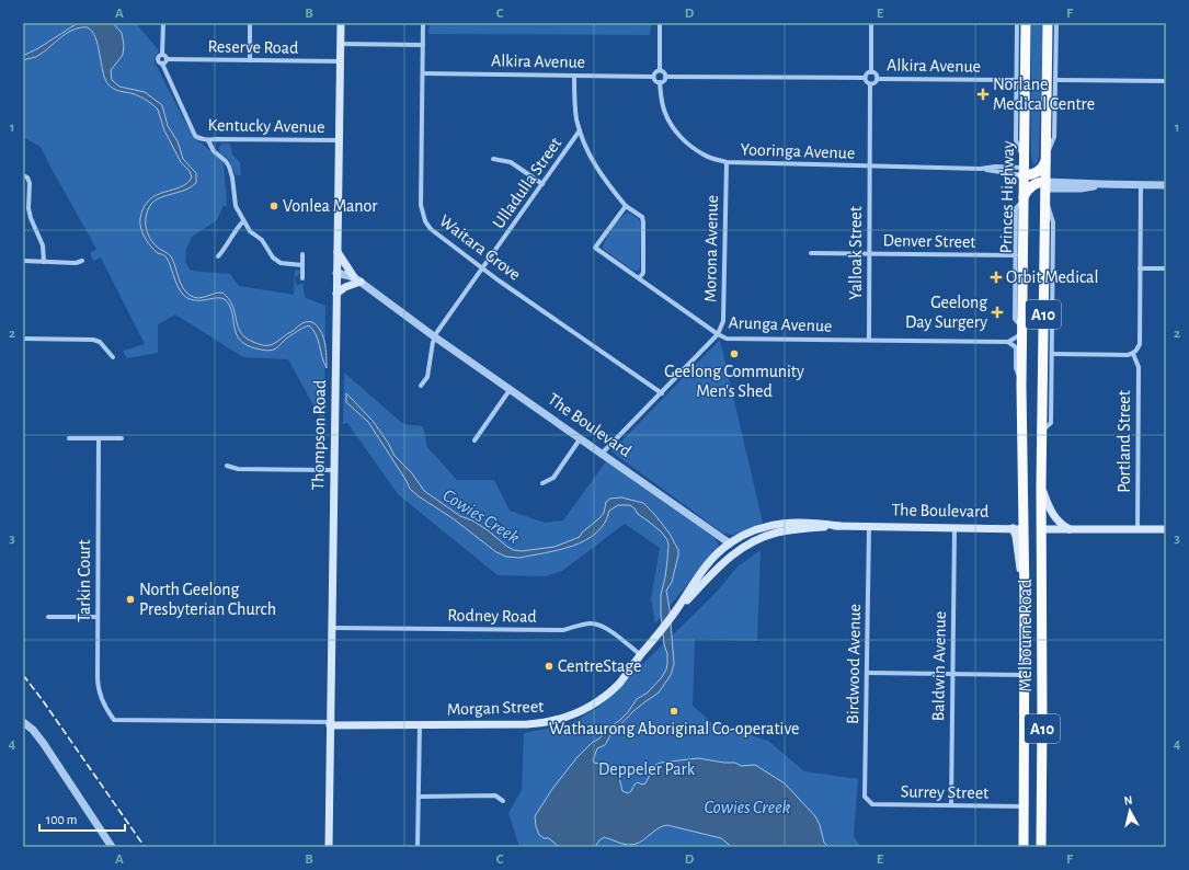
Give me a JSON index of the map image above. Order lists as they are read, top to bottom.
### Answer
{
  "streets": {
    "highway": [
      "Princes Highway",
      "A10",
      "The Boulevard",
      "Melbourne Road"
    ],
    "main road": ["Thompson Road", "Morgan Street"],
    "street": [
      "Reserve Road",
      "Alkira Avenue",
      "Kentucky Avenue",
      "Yooringa Avenue",
      "Ulladulla Street",
      "Denver Street",
      "Waitara Grove",
      "Morona Avenue",
      "Yalloak Street",
      "Arunga Avenue",
      "Portland Street",
      "Tarkin Court",
      "Rodney Road",
      "Birdwood Avenue",
      "Baldwin Avenue",
      "Surrey Street"
    ]
  },
  "crossings": [
    ["Reserve Road", "Kentucky Avenue"],
    ["Reserve Road", "Thompson Road"],
    ["Alkira Avenue", "Yooringa Avenue"],
    ["Alkira Avenue", "Waitara Grove"],
    ["Alkira Avenue", "Yalloak Street"],
    ["Kentucky Avenue", "Thompson Road"],
    ["Yooringa Avenue", "Princes Highway"],
    ["Yooringa Avenue", "Morona Avenue"],
    ["Yooringa Avenue", "Yalloak Street"],
    ["Ulladulla Street", "Waitara Grove"],
    ["Ulladulla Street", "The Boulevard"],
    ["Princes Highway", "The Boulevard"],
    ["Princes Highway", "Melbourne Road"],
    ["Denver Street", "Yalloak Street"],
    ["Waitara Grove", "Arunga Avenue"],
    ["Morona Avenue", "Arunga Avenue"],
    ["Yalloak Street", "Arunga Avenue"],
    ["Arunga Avenue", "The Boulevard"],
    ["The Boulevard", "Thompson Road"],
    ["The Boulevard", "Melbourne Road"],
    ["The Boulevard", "Birdwood Avenue"],
    ["The Boulevard", "Baldwin Avenue"],
    ["The Boulevard", "Morgan Street"],
    ["Thompson Road", "Rodney Road"],
    ["Thompson Road", "Morgan Street"],
    ["Tarkin Court", "Morgan Street"],
    ["Rodney Road", "Morgan Street"],
    ["Melbourne Road", "Surrey Street"],
    ["Birdwood Avenue", "Surrey Street"],
    ["Baldwin Avenue", "Surrey Street"]
  ],
  "water": ["Cowies Creek"],
  "parks": ["Deppeler Park"],
  "places": {
    "health": ["Norlane Medical Centre", "Orbit Medical", "Geelong Day Surgery"],
    "other": [
      "Vonlea Manor",
      "Geelong Community Men's Shed",
      "North Geelong Presbyterian Church",
      "CentreStage",
      "Wathaurong Aboriginal Co-operative"
    ]
  },
  "scale_bar": "100 m",
  "north": "top",
  "grid": {
    "columns": [
      "A",
      "B",
      "C",
      "D",
      "E",
      "F"
    ],
    "rows": [
      "1",
      "2",
      "3",
      "4"
    ]
  }
}
